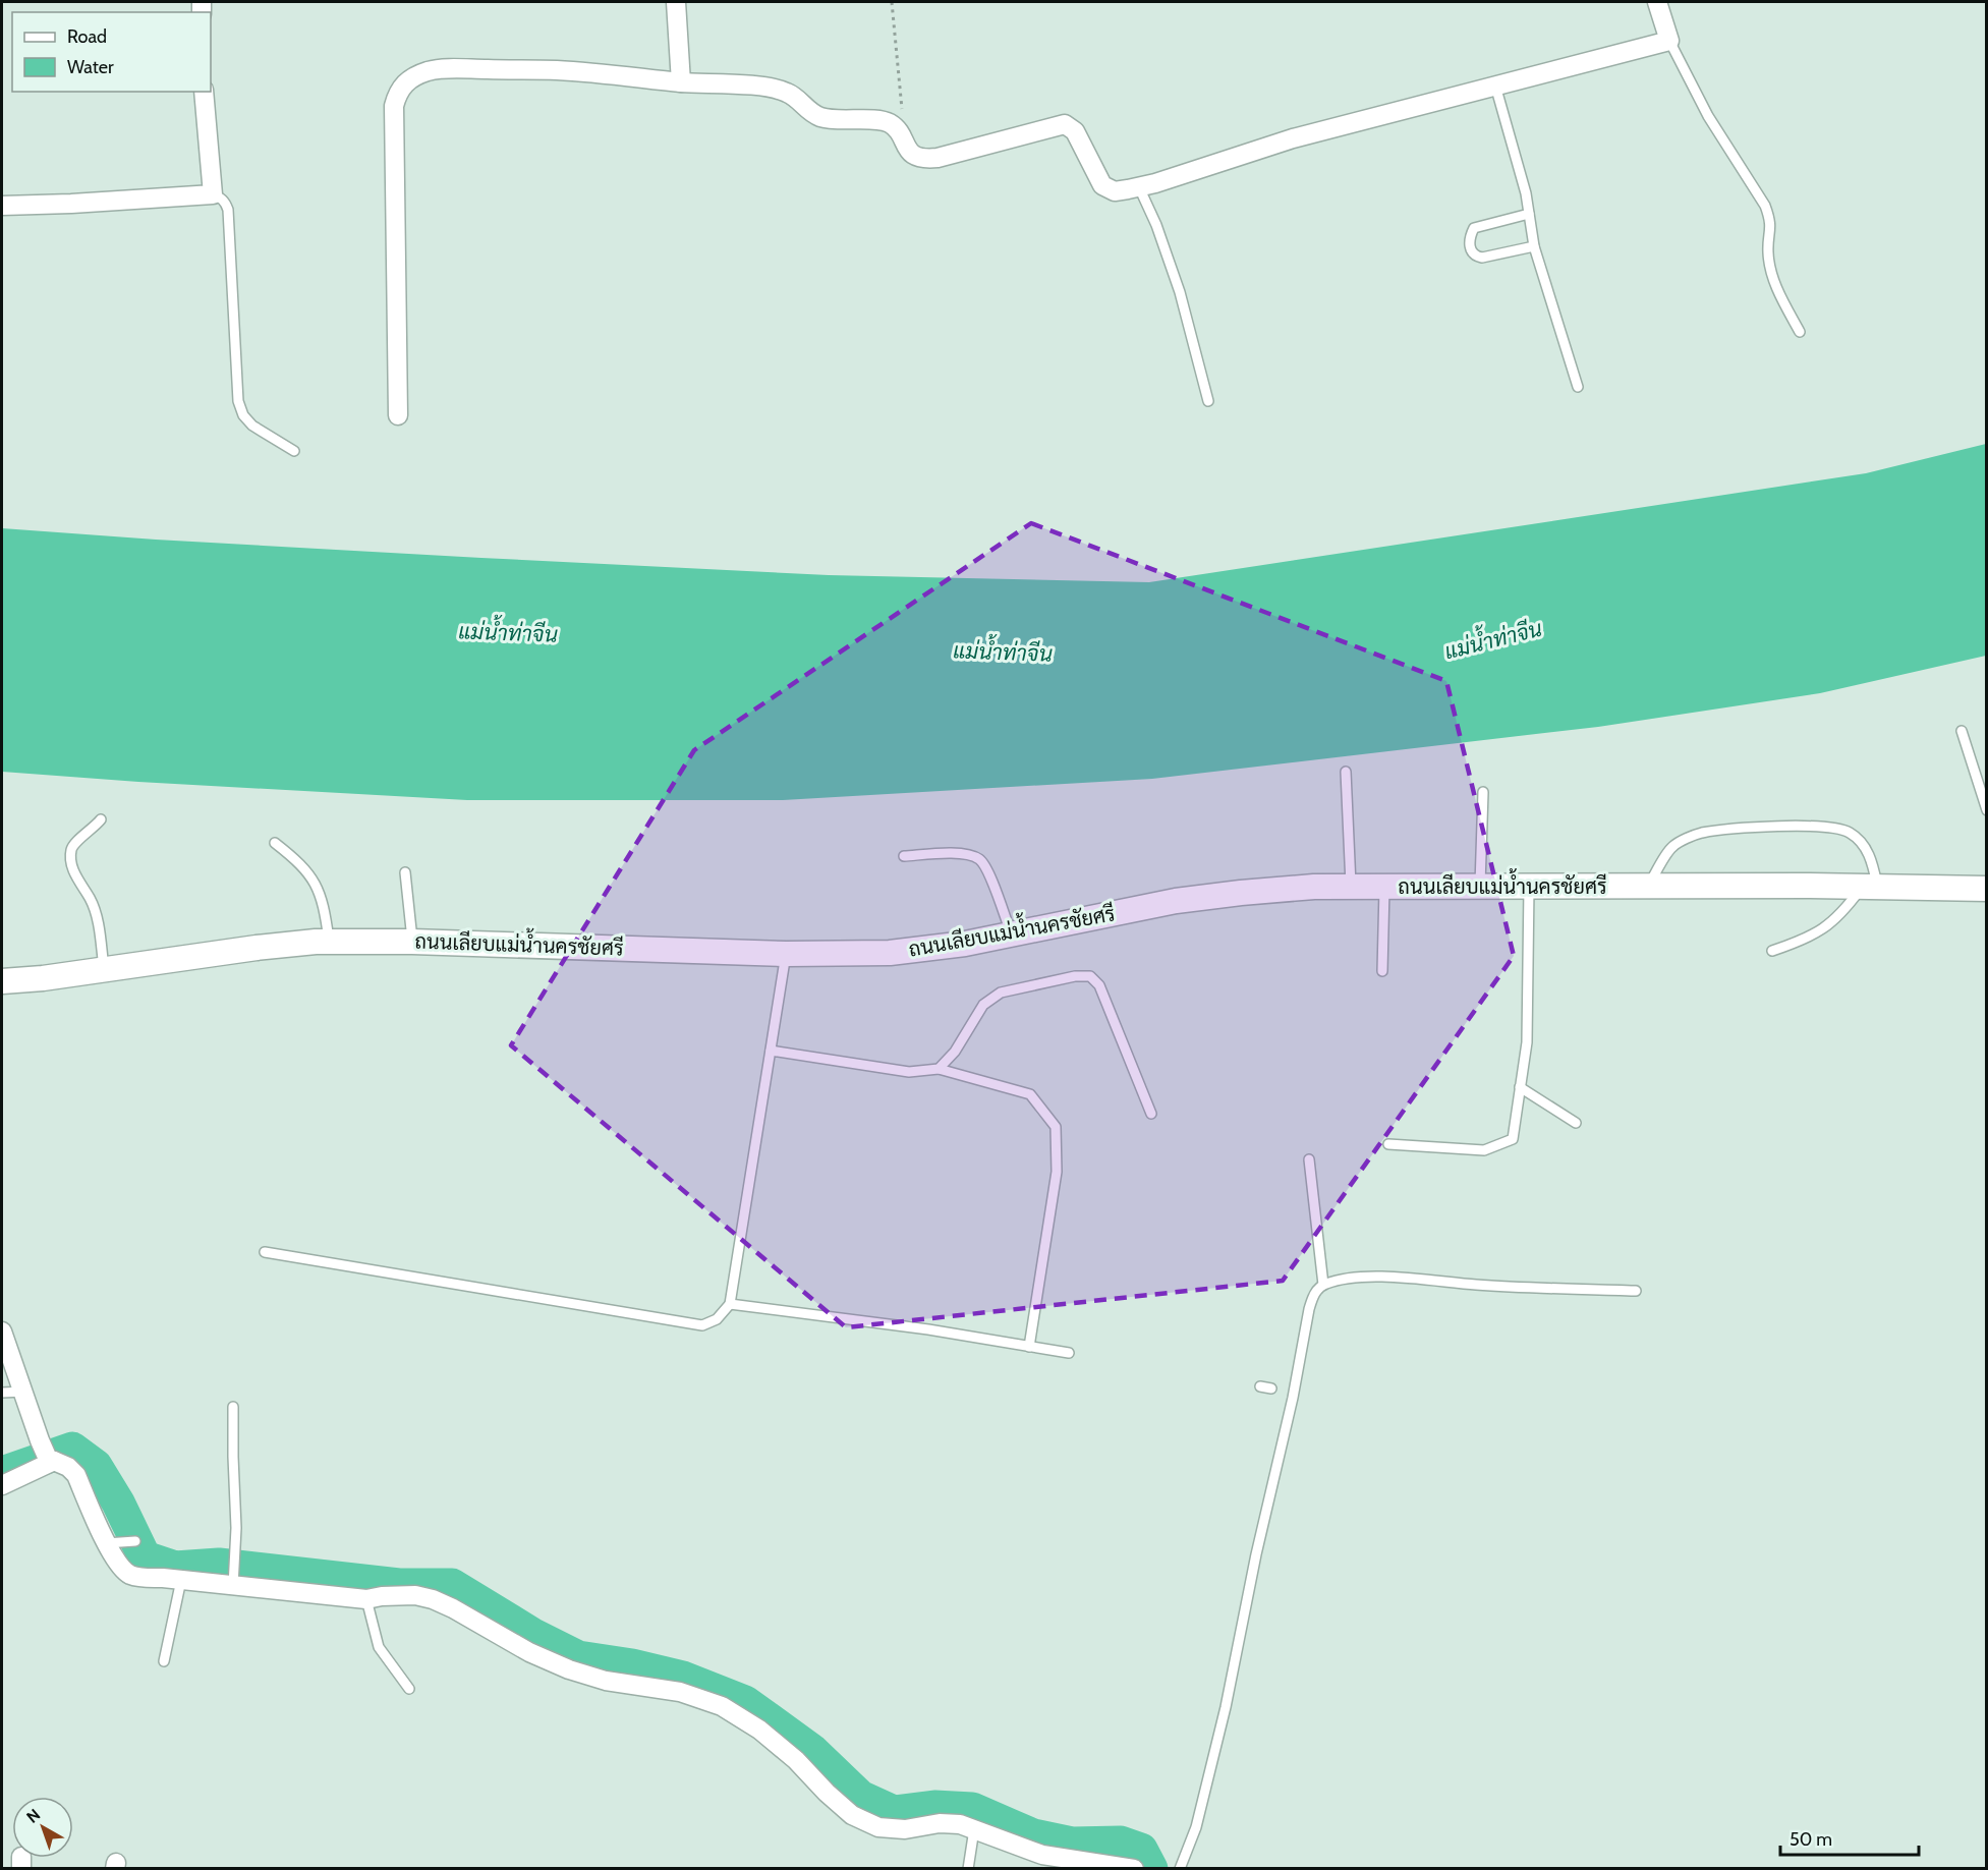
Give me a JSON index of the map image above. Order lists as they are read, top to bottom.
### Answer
{
  "streets": {
    "main road": ["ถนนเลียบแม่น้ำนครชัยศรี"]
  },
  "water": ["แม่น้ำท่าจีน"],
  "legend": ["Road", "Water"],
  "scale_bar": "50 m",
  "north": "top left"
}
